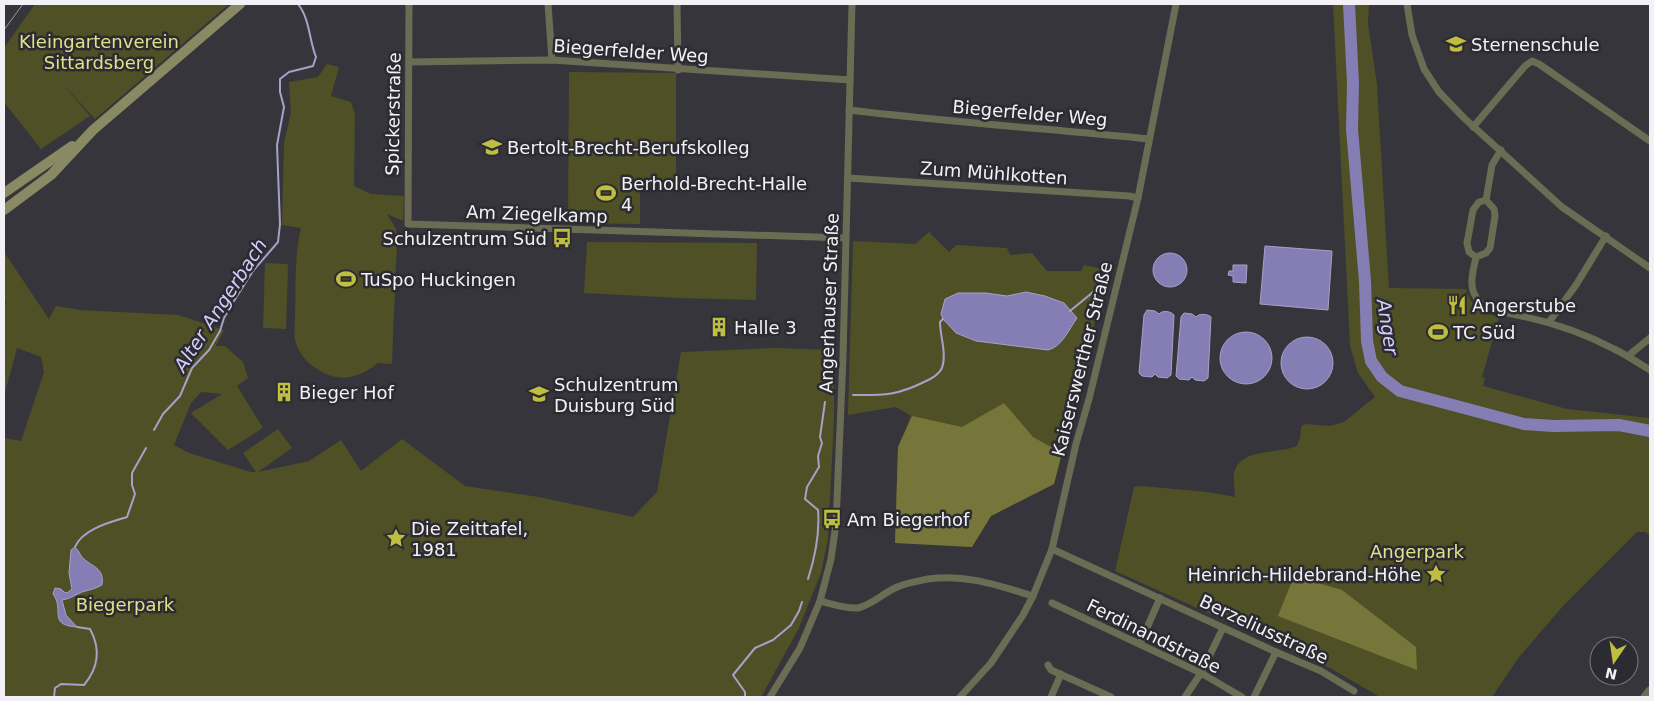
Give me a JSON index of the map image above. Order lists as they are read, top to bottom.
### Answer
{
  "streets": {
    "street": [
      "Biegerfelder Weg",
      "Spickerstraße",
      "Zum Mühlkotten",
      "Am Ziegelkamp",
      "Angerhauser Straße",
      "Kaiserswerther Straße",
      "Berzeliusstraße",
      "Ferdinandstraße"
    ]
  },
  "crossings": [
    ["Biegerfelder Weg", "Spickerstraße"],
    ["Biegerfelder Weg", "Angerhauser Straße"],
    ["Biegerfelder Weg", "Kaiserswerther Straße"],
    ["Spickerstraße", "Am Ziegelkamp"],
    ["Zum Mühlkotten", "Angerhauser Straße"],
    ["Zum Mühlkotten", "Kaiserswerther Straße"],
    ["Am Ziegelkamp", "Angerhauser Straße"],
    ["Kaiserswerther Straße", "Berzeliusstraße"]
  ],
  "water": ["Alter Angerbach", "Anger"],
  "parks": ["Kleingartenverein Sittardsberg", "Angerpark", "Biegerpark"],
  "places": {
    "school or university": ["Sternenschule", "Bertolt-Brecht-Berufskolleg", "Schulzentrum Duisburg Süd"],
    "sports": ["Berhold-Brecht-Halle 4", "TuSpo Huckingen", "TC Süd"],
    "bus stop": ["Schulzentrum Süd", "Am Biegerhof"],
    "restaurant": ["Angerstube"],
    "building": ["Halle 3", "Bieger Hof"],
    "place": ["Die Zeittafel, 1981", "Heinrich-Hildebrand-Höhe"]
  },
  "north": "bottom"
}
